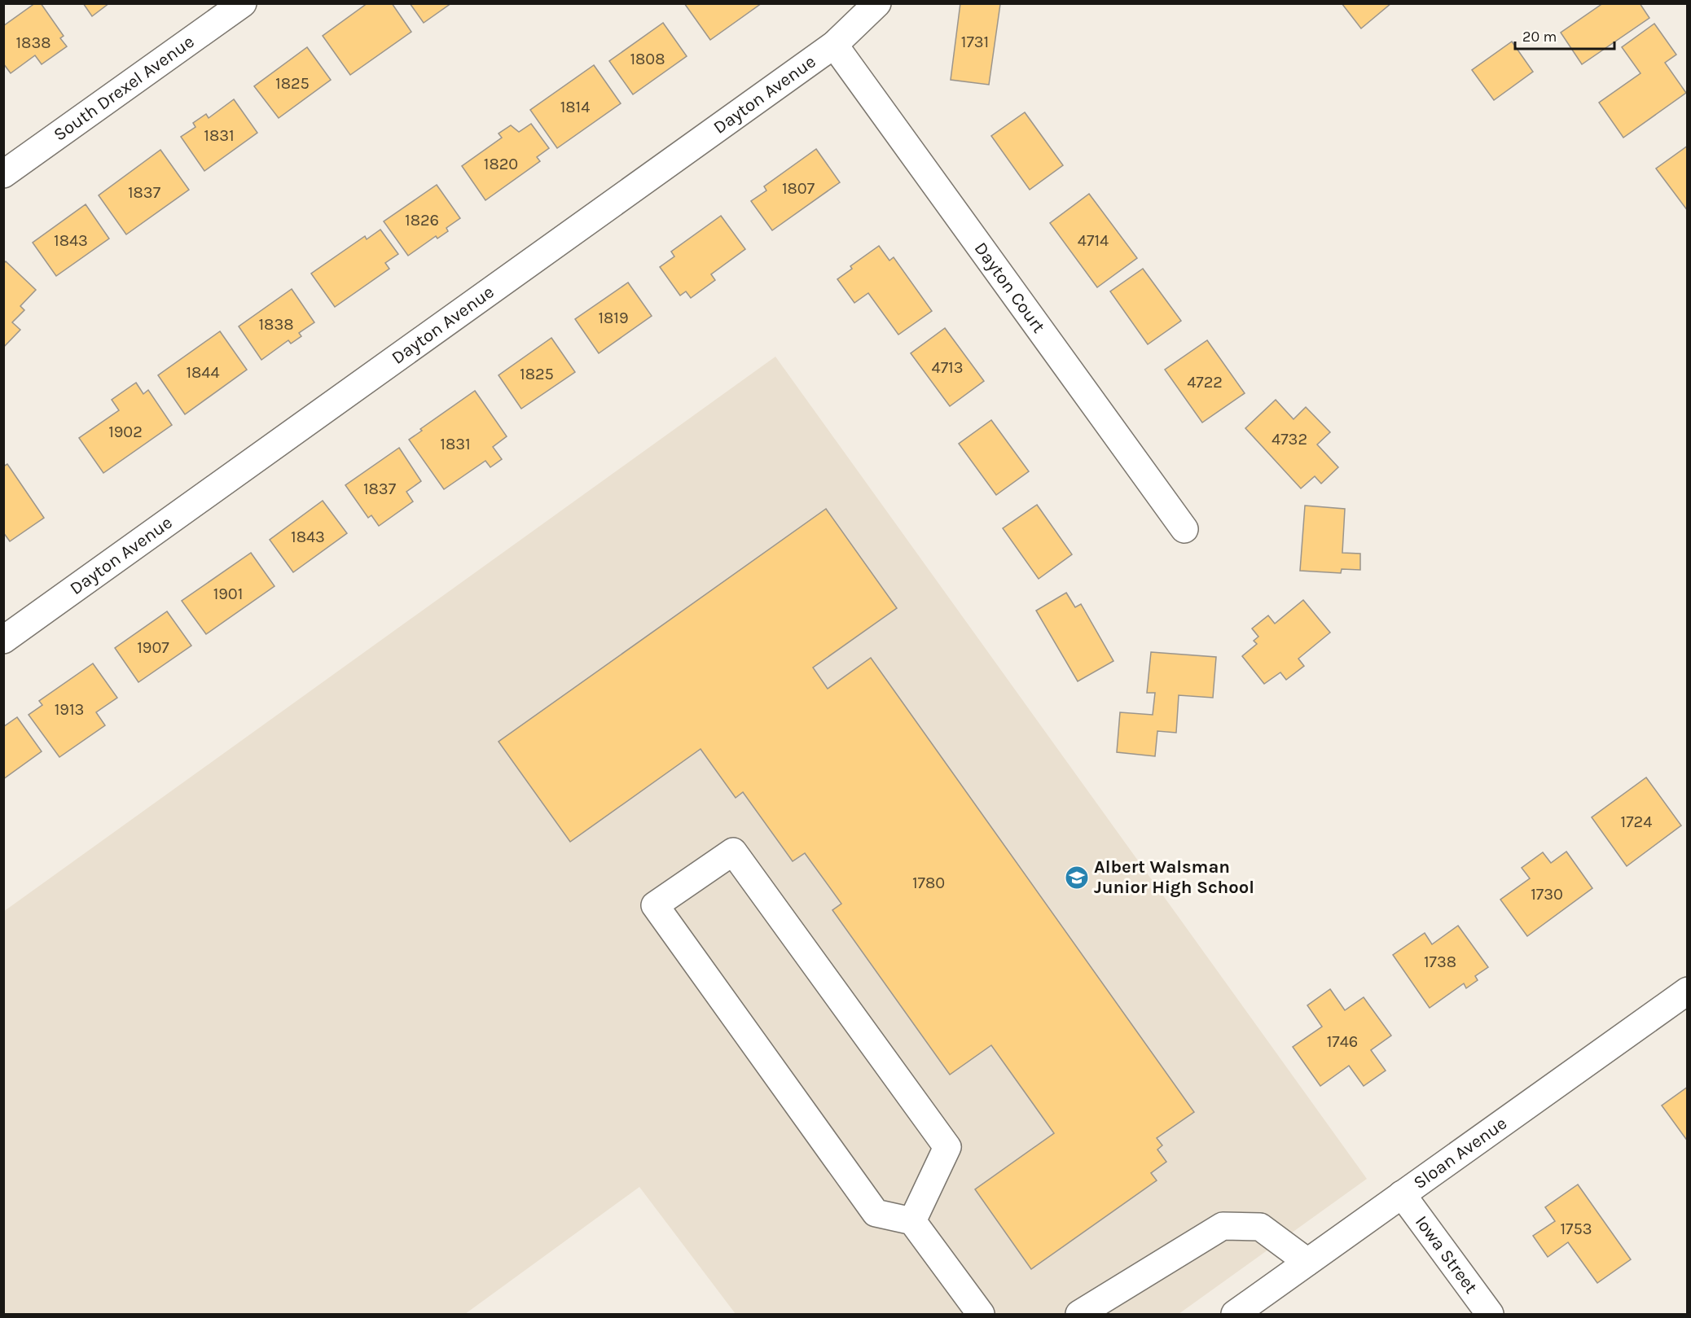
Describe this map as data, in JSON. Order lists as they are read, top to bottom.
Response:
{
  "streets": {
    "street": [
      "South Drexel Avenue",
      "Dayton Avenue",
      "Dayton Court",
      "Sloan Avenue",
      "Iowa Street"
    ]
  },
  "crossings": [
    ["Dayton Avenue", "Dayton Court"],
    ["Sloan Avenue", "Iowa Street"]
  ],
  "places": {
    "school or university": ["Albert Walsman Junior High School"]
  },
  "house_numbers": [
    "1731",
    "1838",
    "1808",
    "1825",
    "1814",
    "1831",
    "1820",
    "1807",
    "1837",
    "1826",
    "1843",
    "4714",
    "1819",
    "1838",
    "4713",
    "1844",
    "1825",
    "4722",
    "1902",
    "4732",
    "1831",
    "1837",
    "1843",
    "1901",
    "1907",
    "1913",
    "1724",
    "1780",
    "1730",
    "1738",
    "1746",
    "1753"
  ],
  "scale_bar": "20 m"
}
